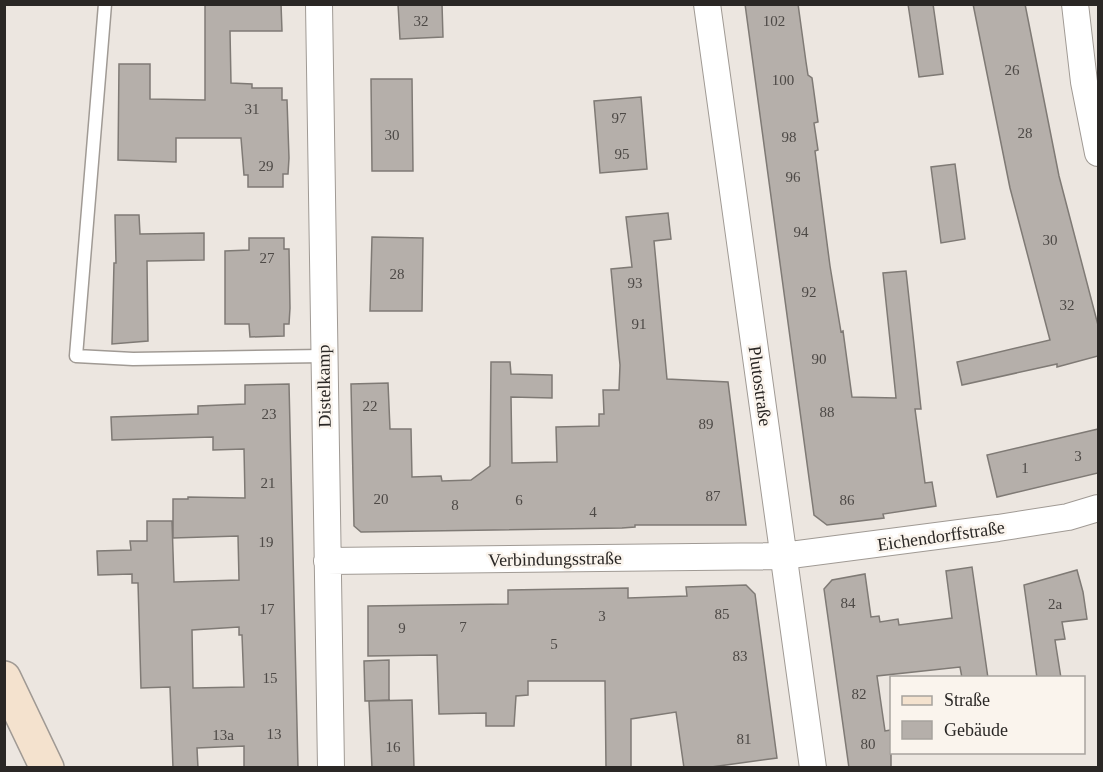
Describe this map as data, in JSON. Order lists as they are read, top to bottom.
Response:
{
  "streets": {
    "street": [
      "Distelkamp",
      "Plutostraße",
      "Eichendorffstraße",
      "Verbindungsstraße"
    ]
  },
  "crossings": [
    ["Distelkamp", "Verbindungsstraße"],
    ["Plutostraße", "Eichendorffstraße"],
    ["Plutostraße", "Verbindungsstraße"],
    ["Eichendorffstraße", "Verbindungsstraße"]
  ],
  "house_numbers": [
    "32",
    "102",
    "26",
    "100",
    "31",
    "97",
    "28",
    "30",
    "98",
    "95",
    "29",
    "96",
    "94",
    "30",
    "27",
    "28",
    "93",
    "92",
    "32",
    "91",
    "90",
    "22",
    "88",
    "23",
    "89",
    "3",
    "1",
    "21",
    "87",
    "20",
    "6",
    "86",
    "8",
    "4",
    "19",
    "84",
    "2a",
    "17",
    "85",
    "3",
    "7",
    "9",
    "5",
    "83",
    "15",
    "82",
    "13",
    "13a",
    "81",
    "80",
    "16"
  ],
  "legend": ["Straße", "Gebäude"]
}
